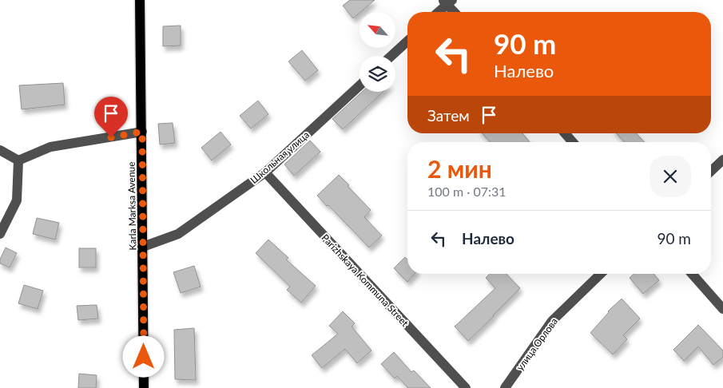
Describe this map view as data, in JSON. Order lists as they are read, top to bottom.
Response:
{
  "streets": {
    "main road": ["Karla Marksa Avenue"],
    "street": ["Школьная улица", "Parizhskaya Kommuna Street", "улица Орлова"]
  },
  "crossings": [
    ["Школьная улица", "Karla Marksa Avenue"],
    ["Школьная улица", "Parizhskaya Kommuna Street"]
  ],
  "north": "top left",
  "page": {
    "turn": ["90 m", "Налево"],
    "then": "Затем",
    "heading": ["2 мин", "100 m · 07:31"],
    "list": [
      {
        "name": "Налево",
        "value": "90 m"
      }
    ]
  }
}
